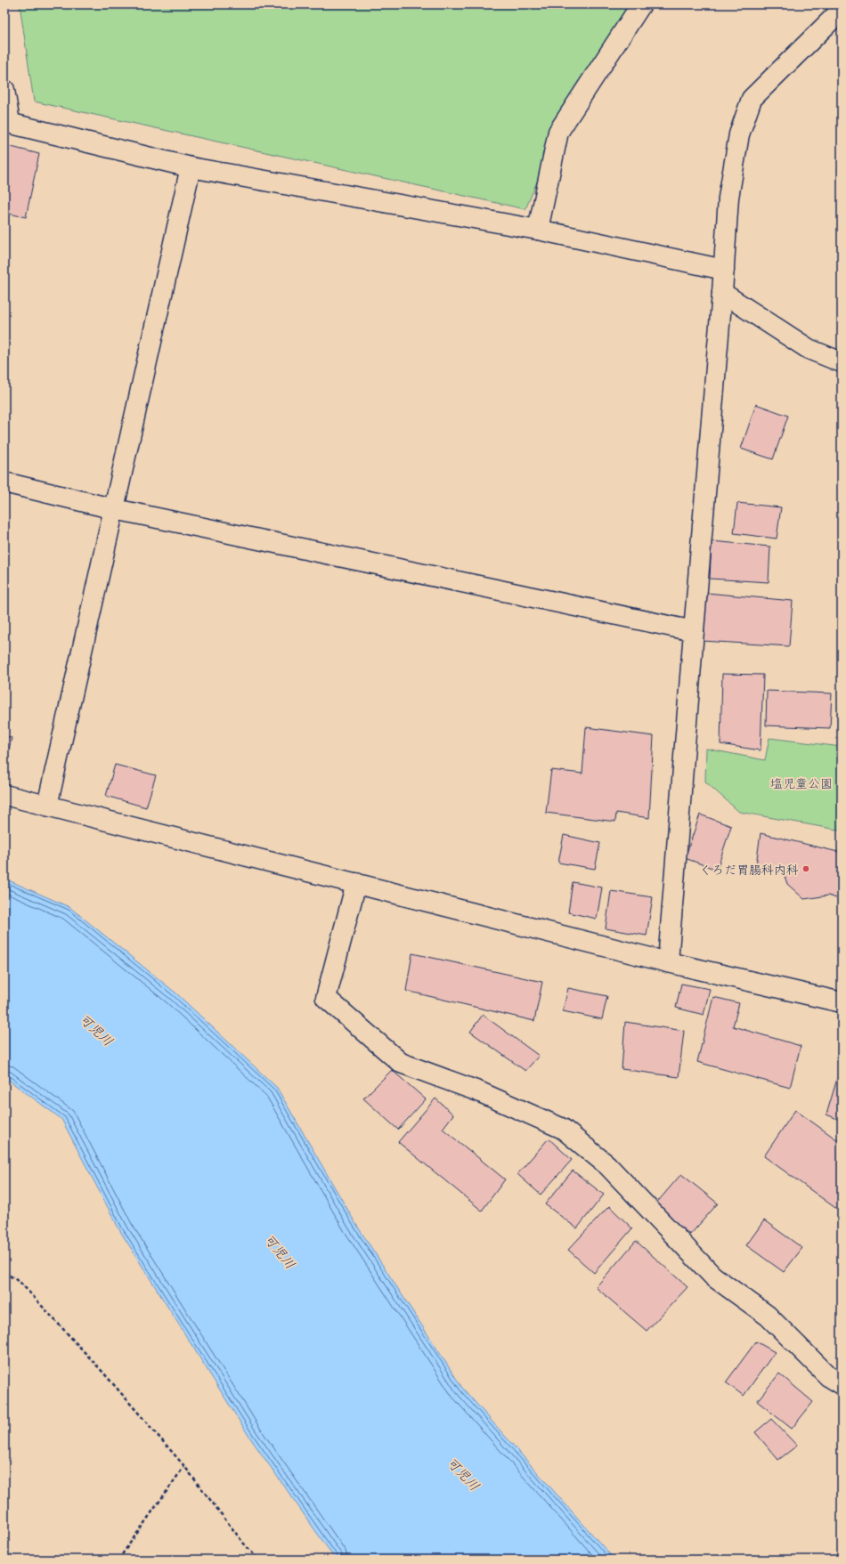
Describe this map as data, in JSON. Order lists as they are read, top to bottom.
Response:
{
  "water": ["可児川"],
  "parks": ["塩児童公園"],
  "places": ["くろだ胃腸科内科"]
}
